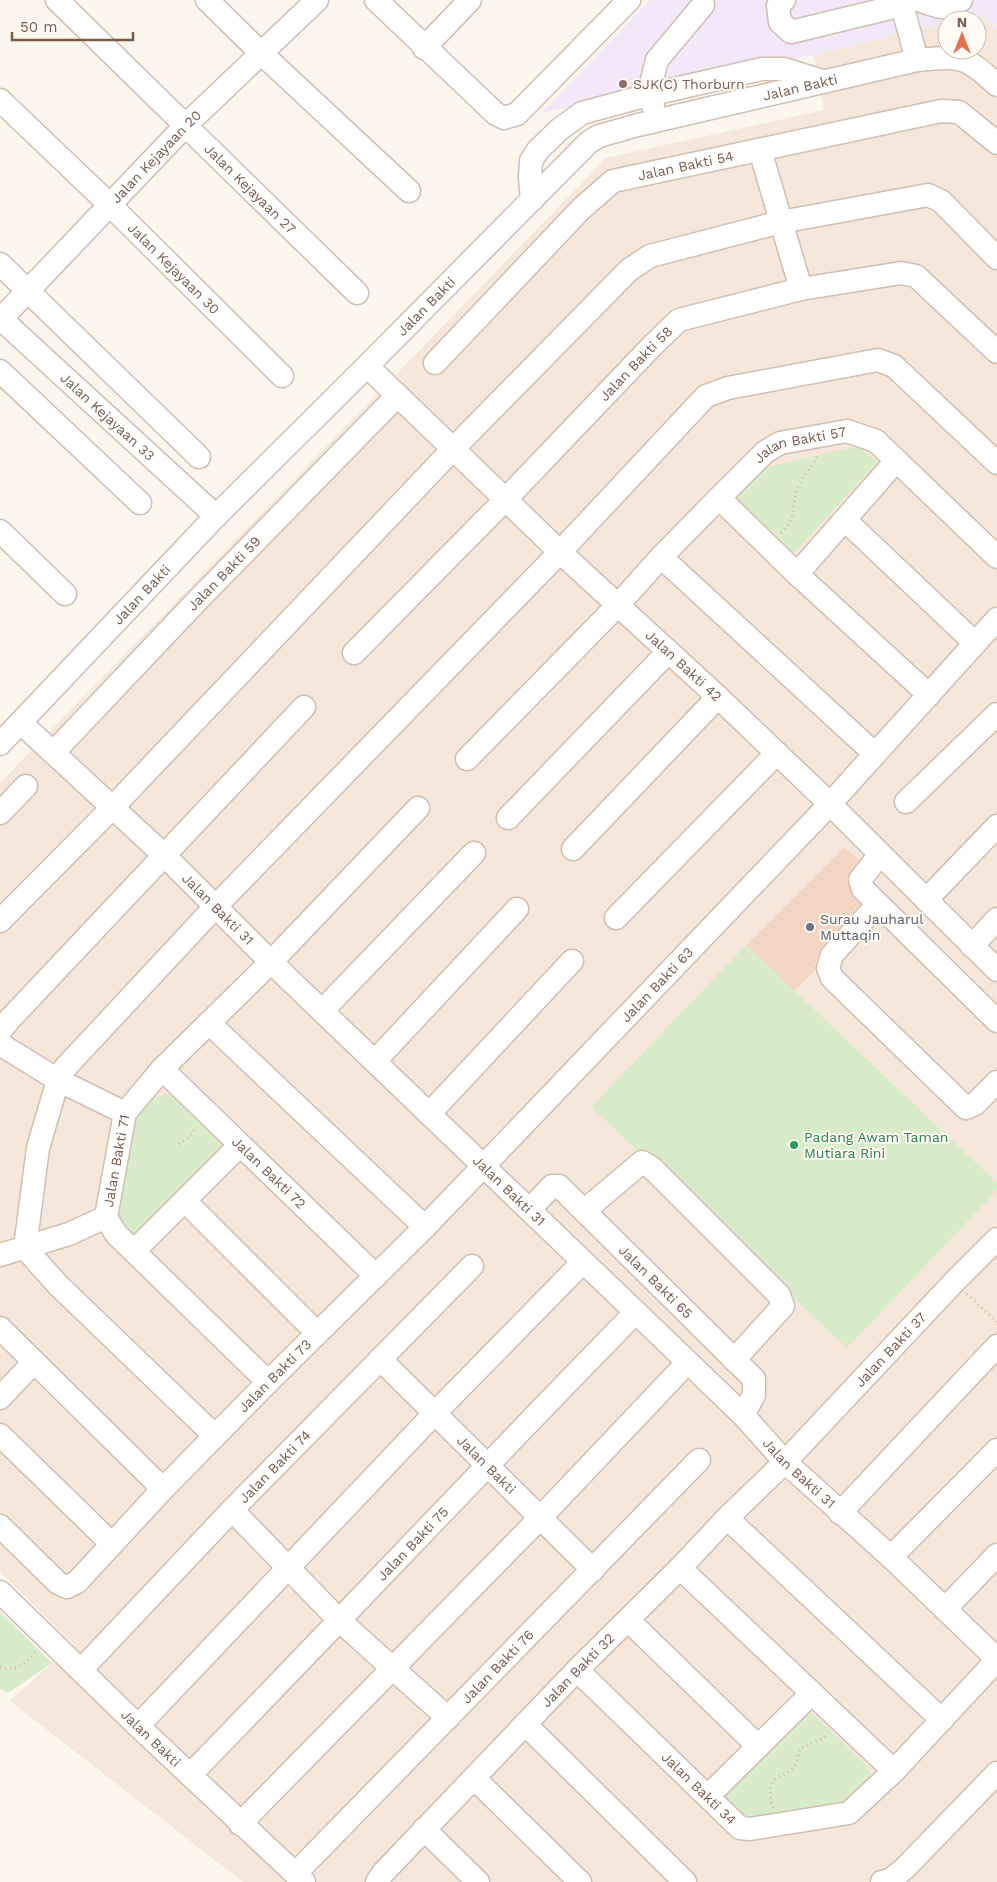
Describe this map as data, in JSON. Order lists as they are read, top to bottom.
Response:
{
  "streets": {
    "street": [
      "Jalan Bakti",
      "Jalan Kejayaan 20",
      "Jalan Bakti 54",
      "Jalan Kejayaan 27",
      "Jalan Kejayaan 30",
      "Jalan Bakti 58",
      "Jalan Kejayaan 33",
      "Jalan Bakti 57",
      "Jalan Bakti 59",
      "Jalan Bakti 42",
      "Jalan Bakti 31",
      "Jalan Bakti 63",
      "Jalan Bakti 71",
      "Jalan Bakti 72",
      "Jalan Bakti 65",
      "Jalan Bakti 37",
      "Jalan Bakti 73",
      "Jalan Bakti 74",
      "Jalan Bakti 75",
      "Jalan Bakti 76",
      "Jalan Bakti 32",
      "Jalan Bakti 34"
    ]
  },
  "crossings": [
    ["Jalan Bakti", "Jalan Kejayaan 33"],
    ["Jalan Bakti", "Jalan Bakti 42"],
    ["Jalan Bakti", "Jalan Bakti 31"],
    ["Jalan Bakti", "Jalan Bakti 74"],
    ["Jalan Bakti", "Jalan Bakti 75"],
    ["Jalan Bakti", "Jalan Bakti 76"],
    ["Jalan Kejayaan 20", "Jalan Kejayaan 27"],
    ["Jalan Kejayaan 20", "Jalan Kejayaan 30"],
    ["Jalan Kejayaan 20", "Jalan Kejayaan 33"],
    ["Jalan Bakti 58", "Jalan Bakti 42"],
    ["Jalan Bakti 57", "Jalan Bakti 42"],
    ["Jalan Bakti 59", "Jalan Bakti 42"],
    ["Jalan Bakti 59", "Jalan Bakti 31"],
    ["Jalan Bakti 42", "Jalan Bakti 63"],
    ["Jalan Bakti 31", "Jalan Bakti 63"],
    ["Jalan Bakti 31", "Jalan Bakti 71"],
    ["Jalan Bakti 31", "Jalan Bakti 65"],
    ["Jalan Bakti 31", "Jalan Bakti 37"],
    ["Jalan Bakti 31", "Jalan Bakti 73"],
    ["Jalan Bakti 31", "Jalan Bakti 75"],
    ["Jalan Bakti 31", "Jalan Bakti 32"],
    ["Jalan Bakti 31", "Jalan Bakti 34"],
    ["Jalan Bakti 63", "Jalan Bakti 73"],
    ["Jalan Bakti 71", "Jalan Bakti 72"],
    ["Jalan Bakti 71", "Jalan Bakti 73"],
    ["Jalan Bakti 72", "Jalan Bakti 73"],
    ["Jalan Bakti 37", "Jalan Bakti 32"],
    ["Jalan Bakti 32", "Jalan Bakti 34"]
  ],
  "places": ["SJK(C) Thorburn", "Surau Jauharul Muttaqin", "Padang Awam Taman Mutiara Rini"],
  "scale_bar": "50 m",
  "north": "top"
}
